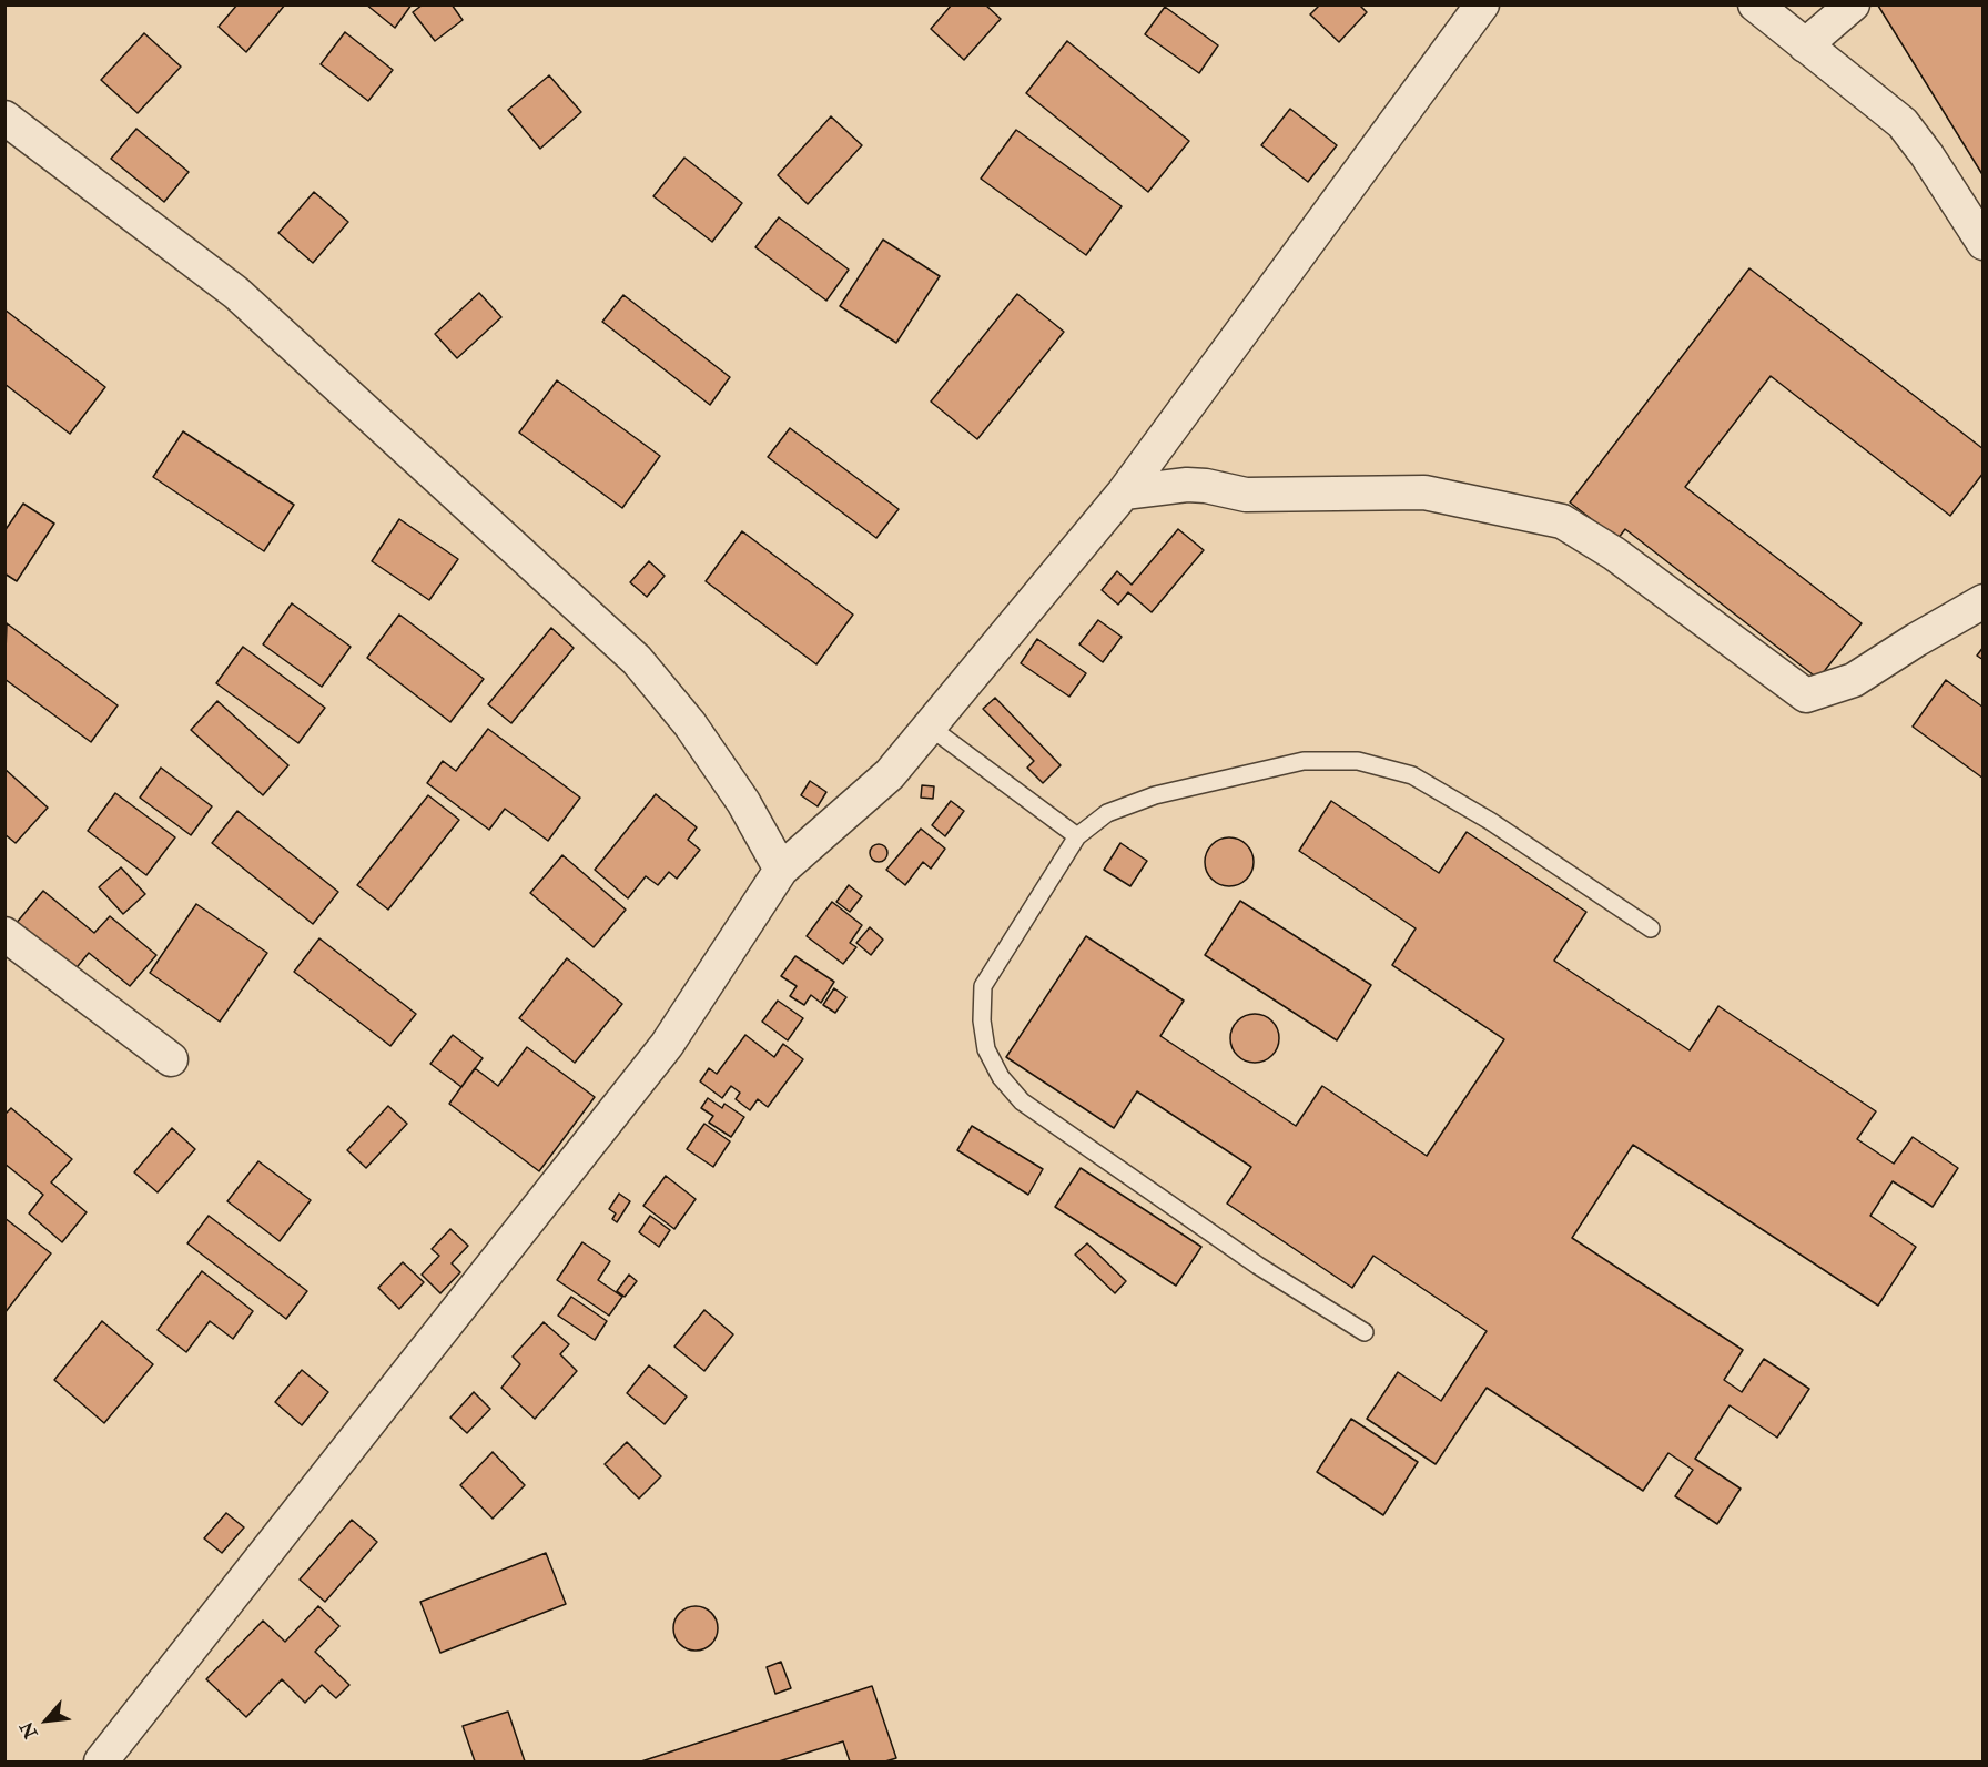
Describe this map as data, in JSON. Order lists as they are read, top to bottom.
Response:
{
  "north": "bottom left"
}
